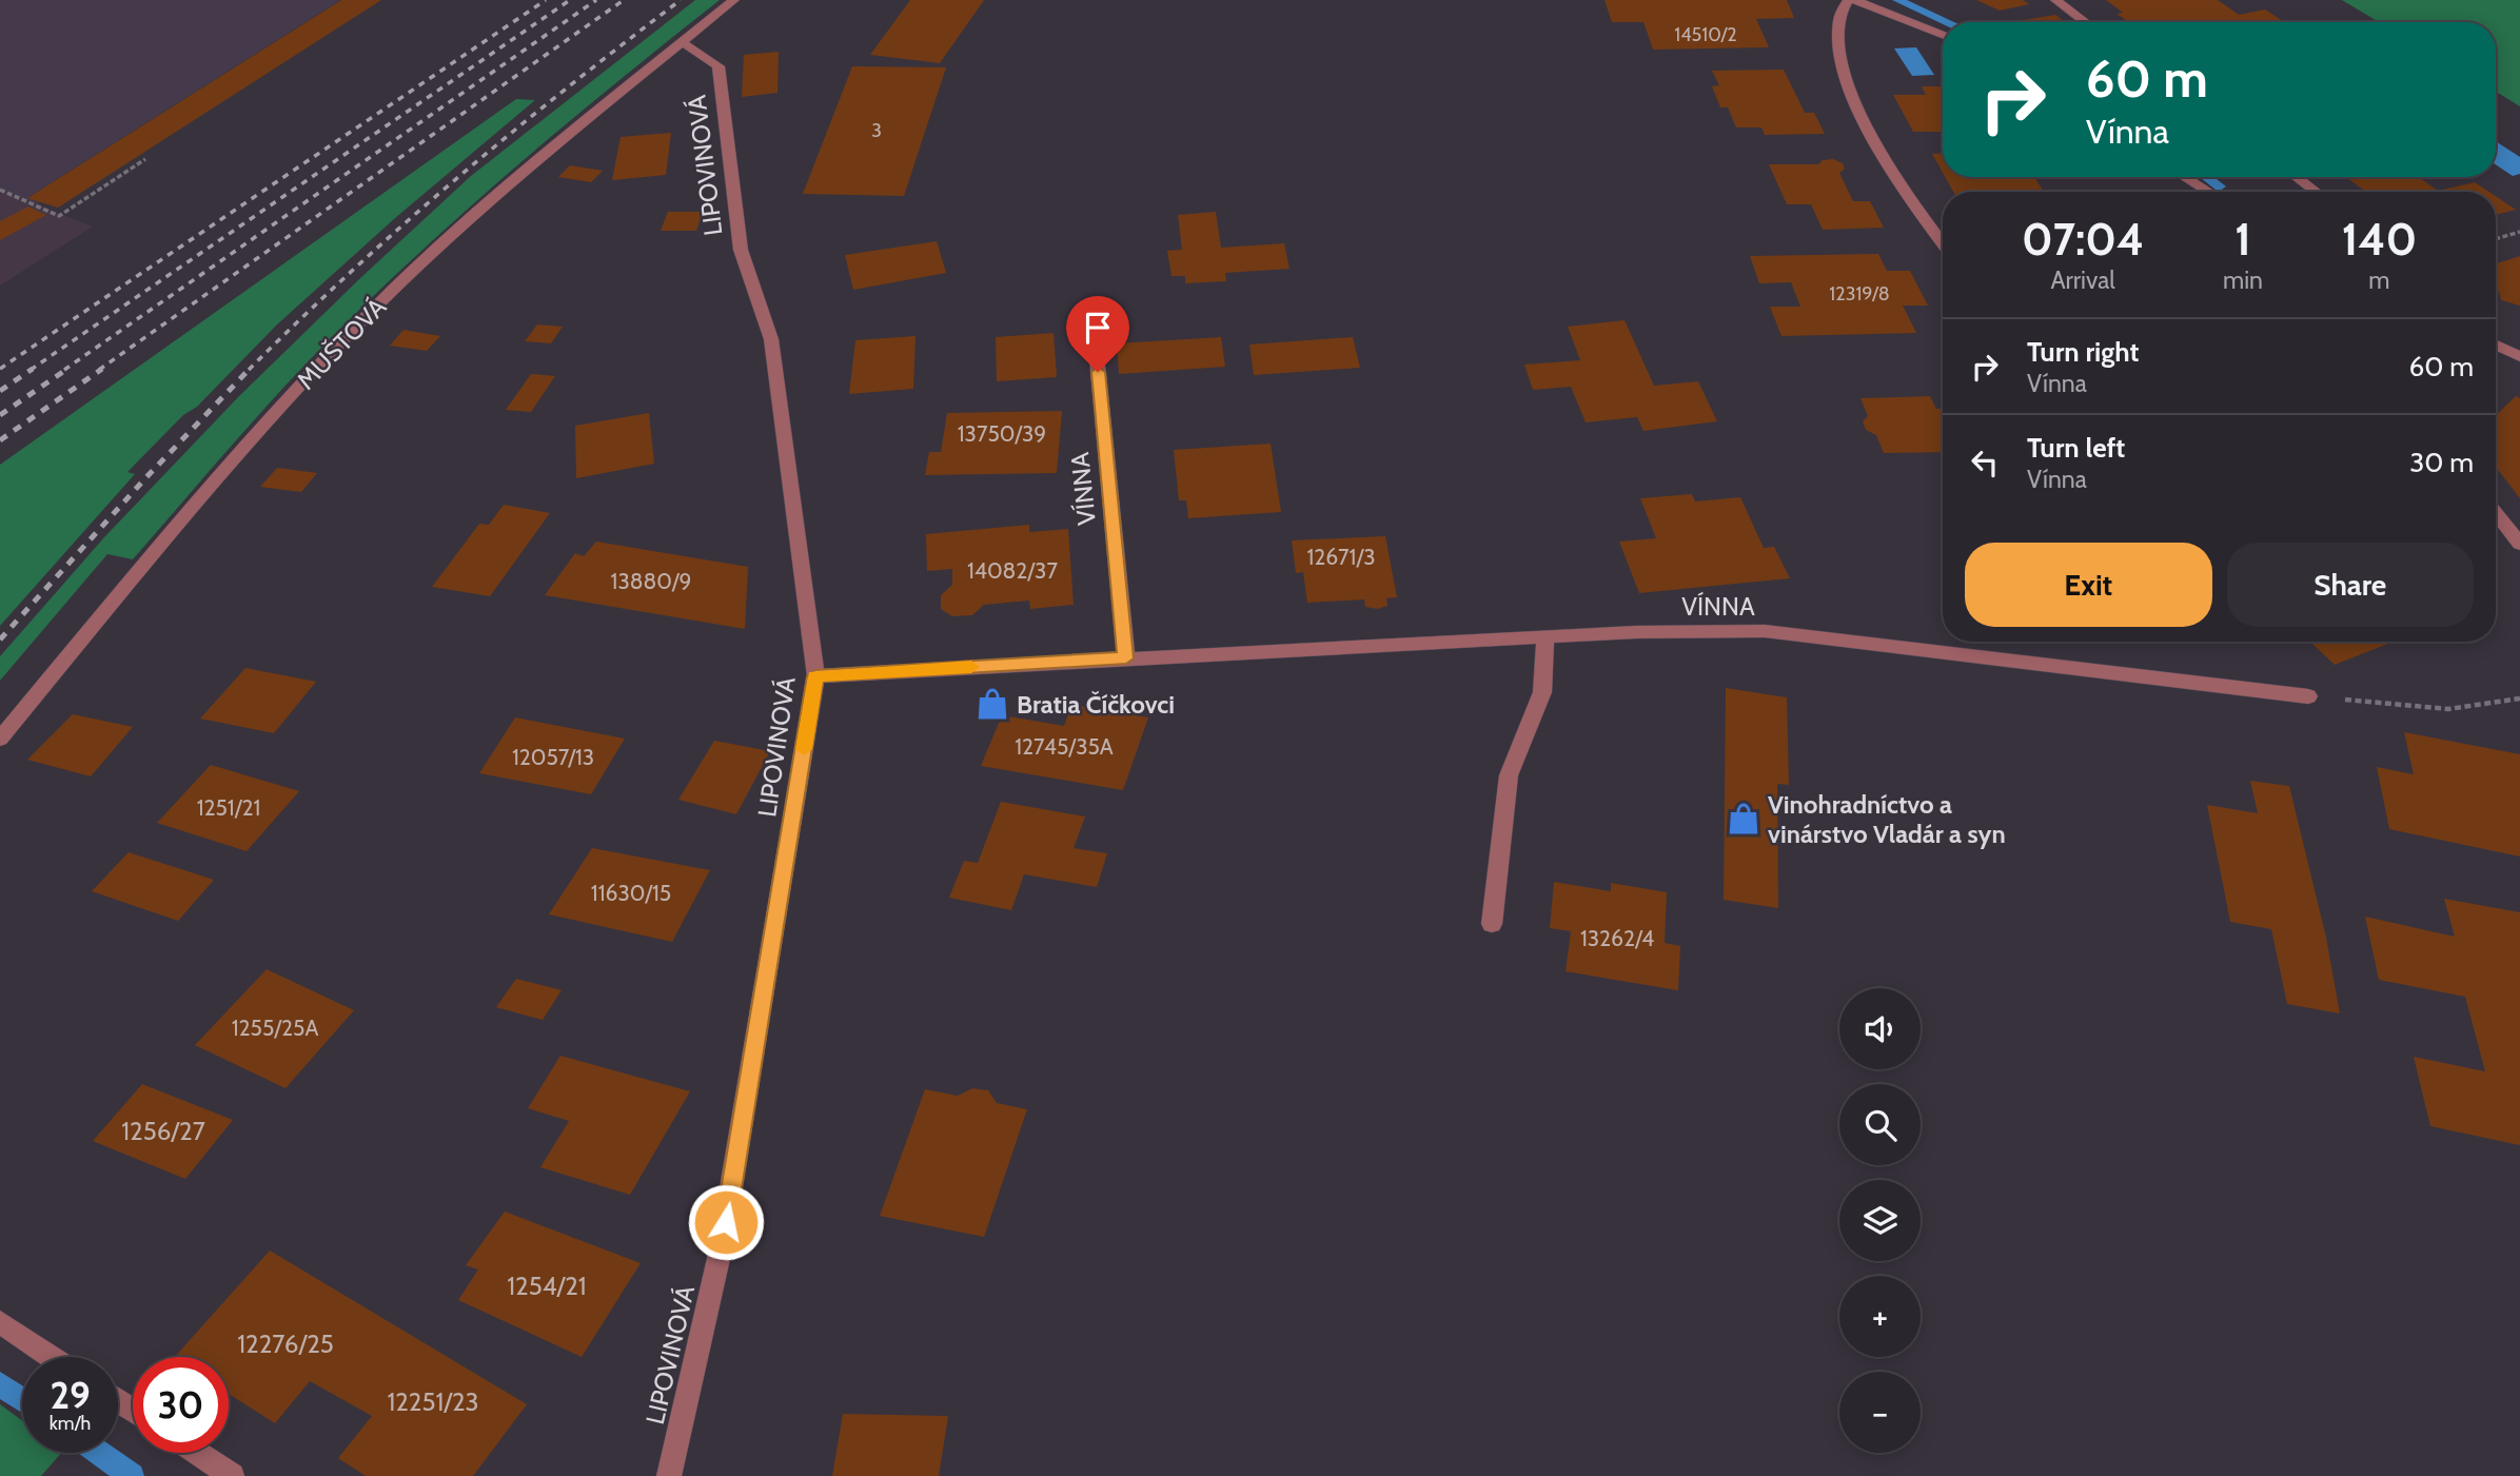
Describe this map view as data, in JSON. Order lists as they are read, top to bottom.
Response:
{
  "streets": {
    "street": ["LIPOVINOVÁ", "MUŠTOVÁ", "VÍNNA"]
  },
  "crossings": [
    ["LIPOVINOVÁ", "MUŠTOVÁ"],
    ["LIPOVINOVÁ", "VÍNNA"]
  ],
  "places": {
    "shop": ["Bratia Číčkovci", "Vinohradníctvo a vinárstvo Vladár a syn"]
  },
  "house_numbers": [
    "14510/2",
    "3",
    "12319/8",
    "13750/39",
    "12671/3",
    "14082/37",
    "13880/9",
    "12745/35A",
    "12057/13",
    "1251/21",
    "11630/15",
    "13262/4",
    "1255/25A",
    "1256/27",
    "1254/21",
    "12276/25",
    "12251/23"
  ],
  "page": {
    "turn": ["60 m", "Vínna"],
    "eta": [
      "07:04",
      "Arrival",
      "1",
      "min",
      "140",
      "m"
    ],
    "list": [
      {
        "name": "Turn right",
        "note": "Vínna",
        "value": "60 m"
      },
      {
        "name": "Turn left",
        "note": "Vínna",
        "value": "30 m"
      }
    ],
    "buttons": ["Exit", "Share"],
    "map_buttons": ["+", "−"],
    "speed": "29 km/h",
    "limit": "30"
  }
}
